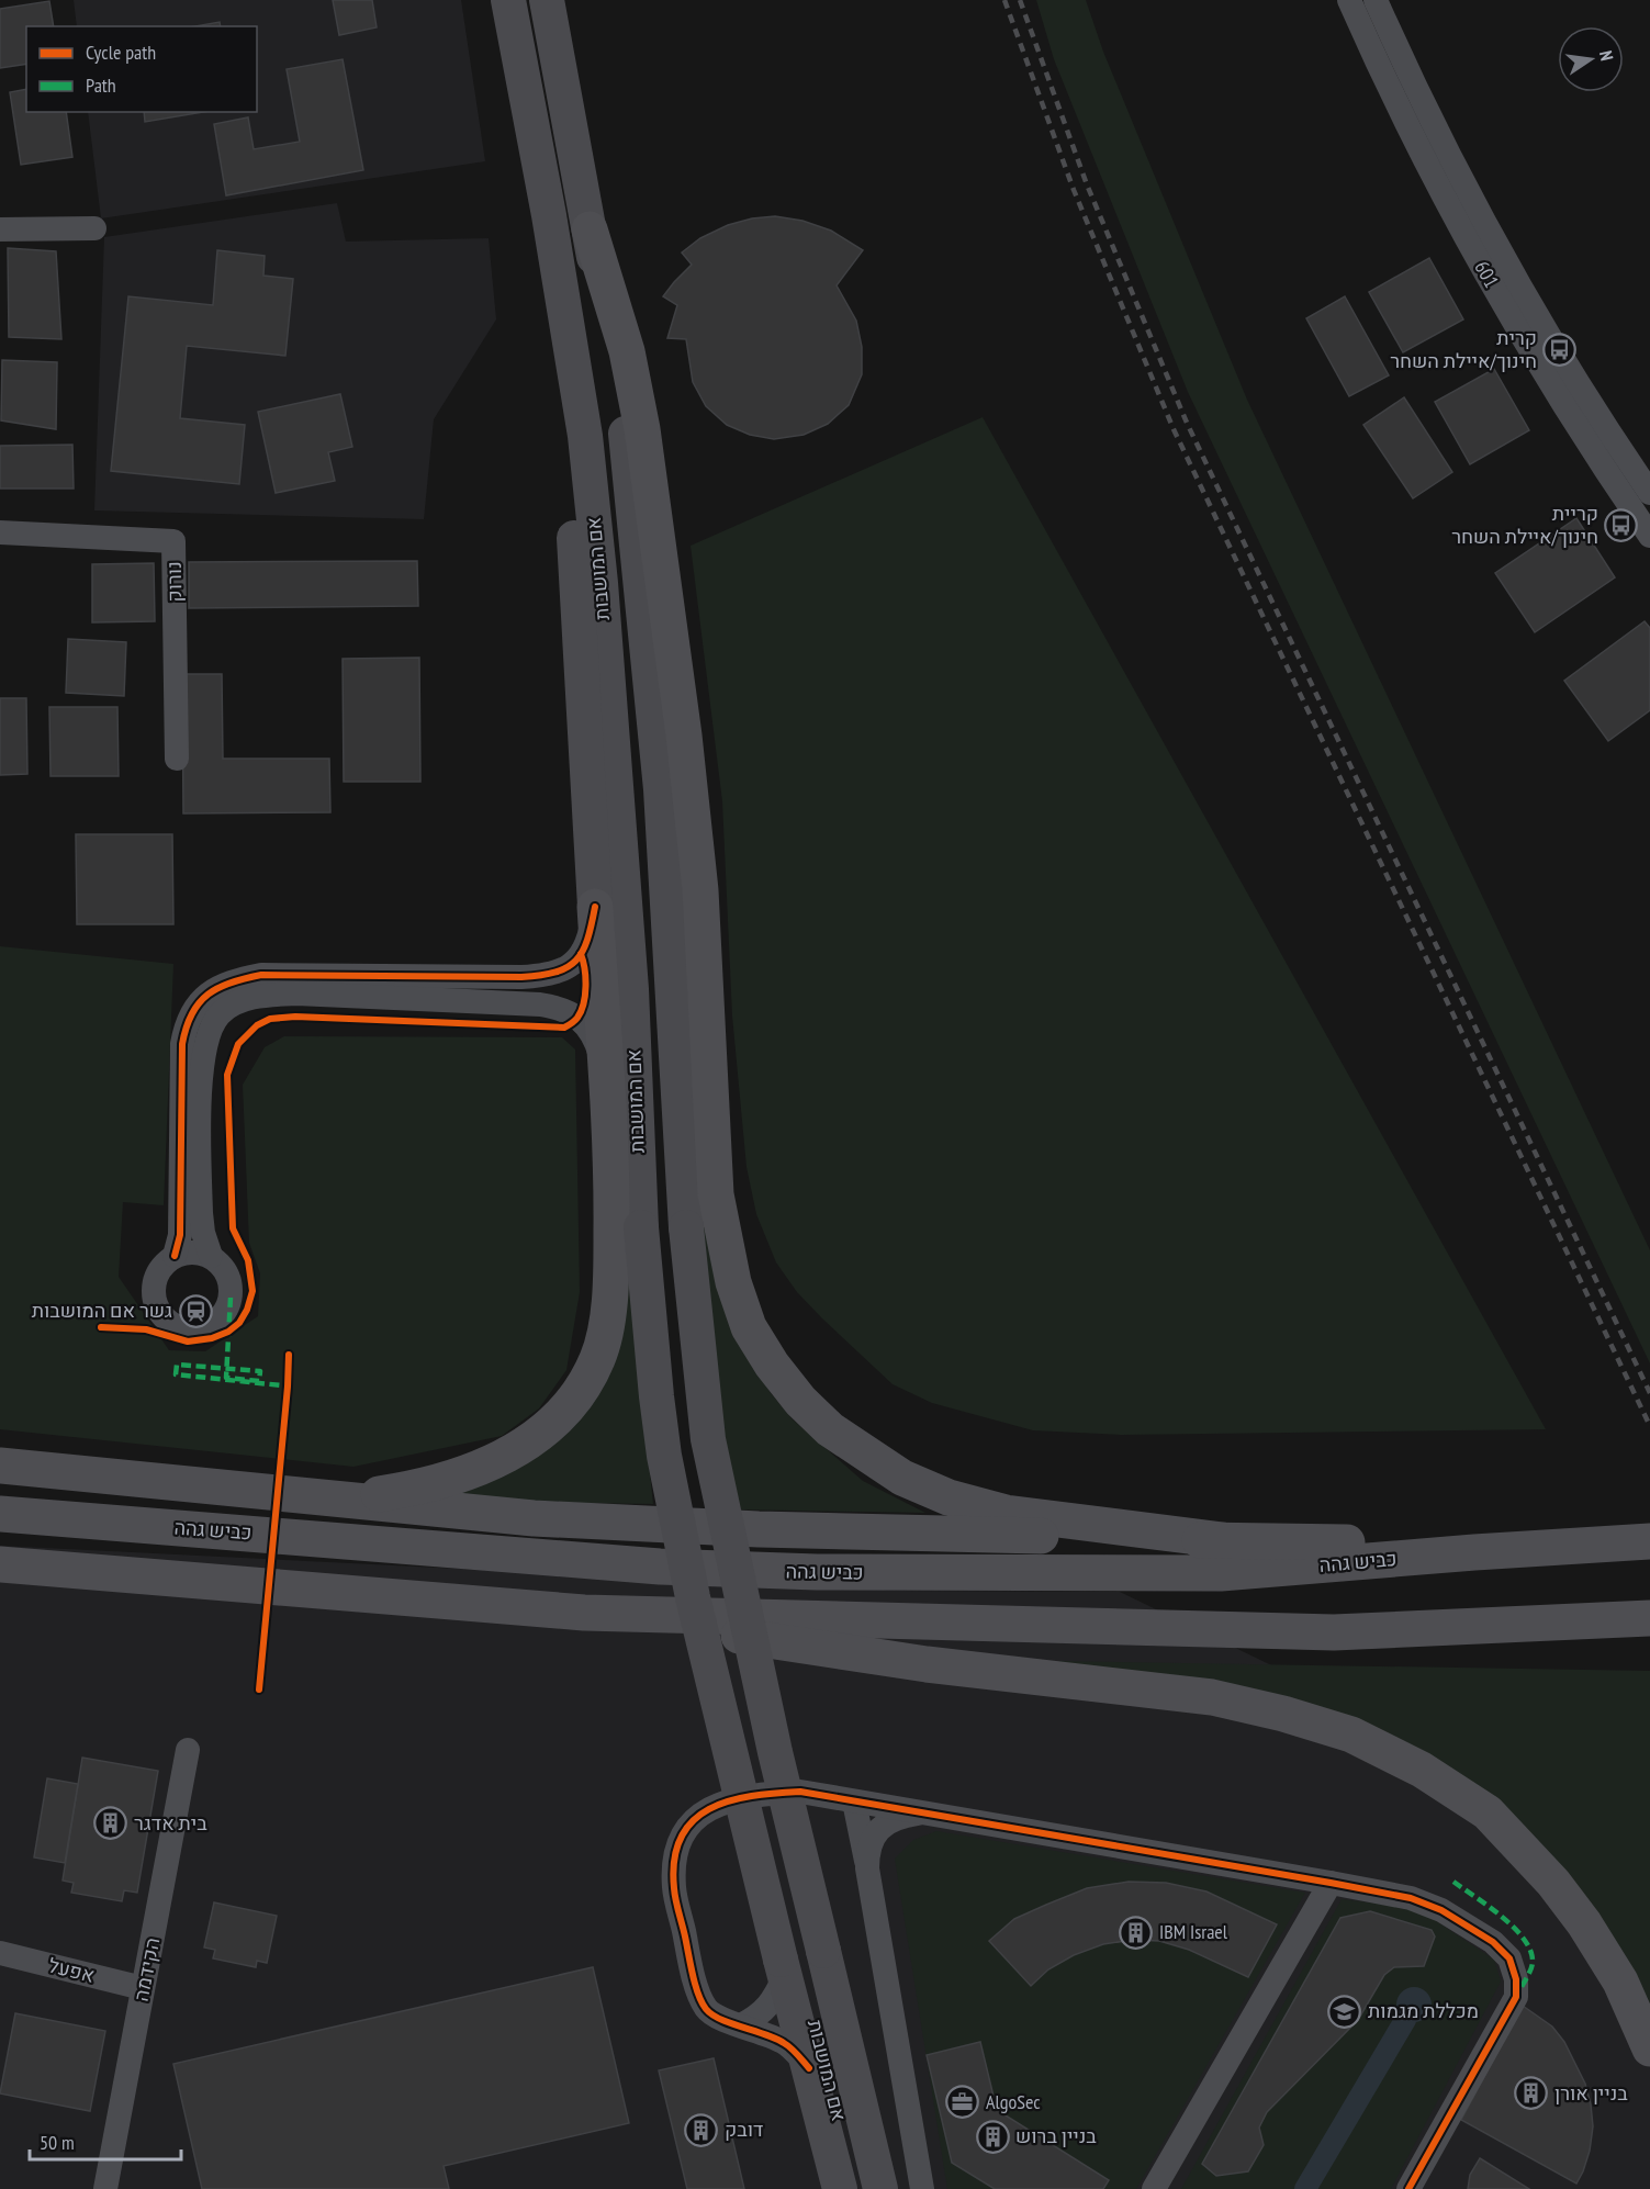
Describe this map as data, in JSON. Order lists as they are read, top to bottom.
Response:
{
  "streets": {
    "highway": ["כביש גהה"],
    "main road": ["אם המושבות"],
    "street": [
      "601",
      "נורוק",
      "הקידמה",
      "אפעל"
    ]
  },
  "crossings": [
    ["הקידמה", "אפעל"]
  ],
  "places": {
    "bus stop": ["קרית חינוך/איילת השחר", "קריית חינוך/איילת השחר"],
    "station": ["גשר אם המושבות"],
    "building": [
      "בית אדגר",
      "IBM Israel",
      "בניין אורן",
      "דובק",
      "בניין ברוש"
    ],
    "school or university": ["מכללת מגמות"],
    "office": ["AlgoSec"]
  },
  "legend": ["Cycle path", "Path"],
  "scale_bar": "50 m",
  "north": "right"
}
